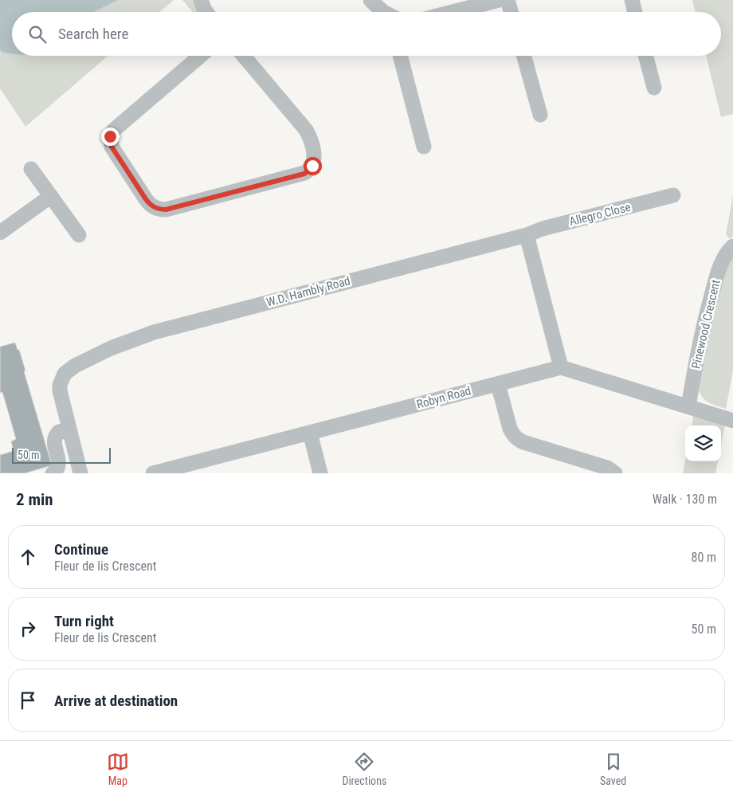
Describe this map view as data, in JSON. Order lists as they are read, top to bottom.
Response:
{
  "streets": {
    "street": [
      "Allegro Close",
      "W.D. Hambly Road",
      "Pinewood Crescent",
      "Robyn Road"
    ]
  },
  "crossings": [
    ["Allegro Close", "W.D. Hambly Road"]
  ],
  "scale_bar": "50 m",
  "page": {
    "search": "Search here",
    "scale": "50 m",
    "heading": ["2 min", "Walk · 130 m"],
    "list": [
      ["Continue", "Fleur de lis Crescent", "80 m"],
      ["Turn right", "Fleur de lis Crescent", "50 m"],
      "Arrive at destination"
    ],
    "nav": ["Map", "Directions", "Saved"]
  }
}
